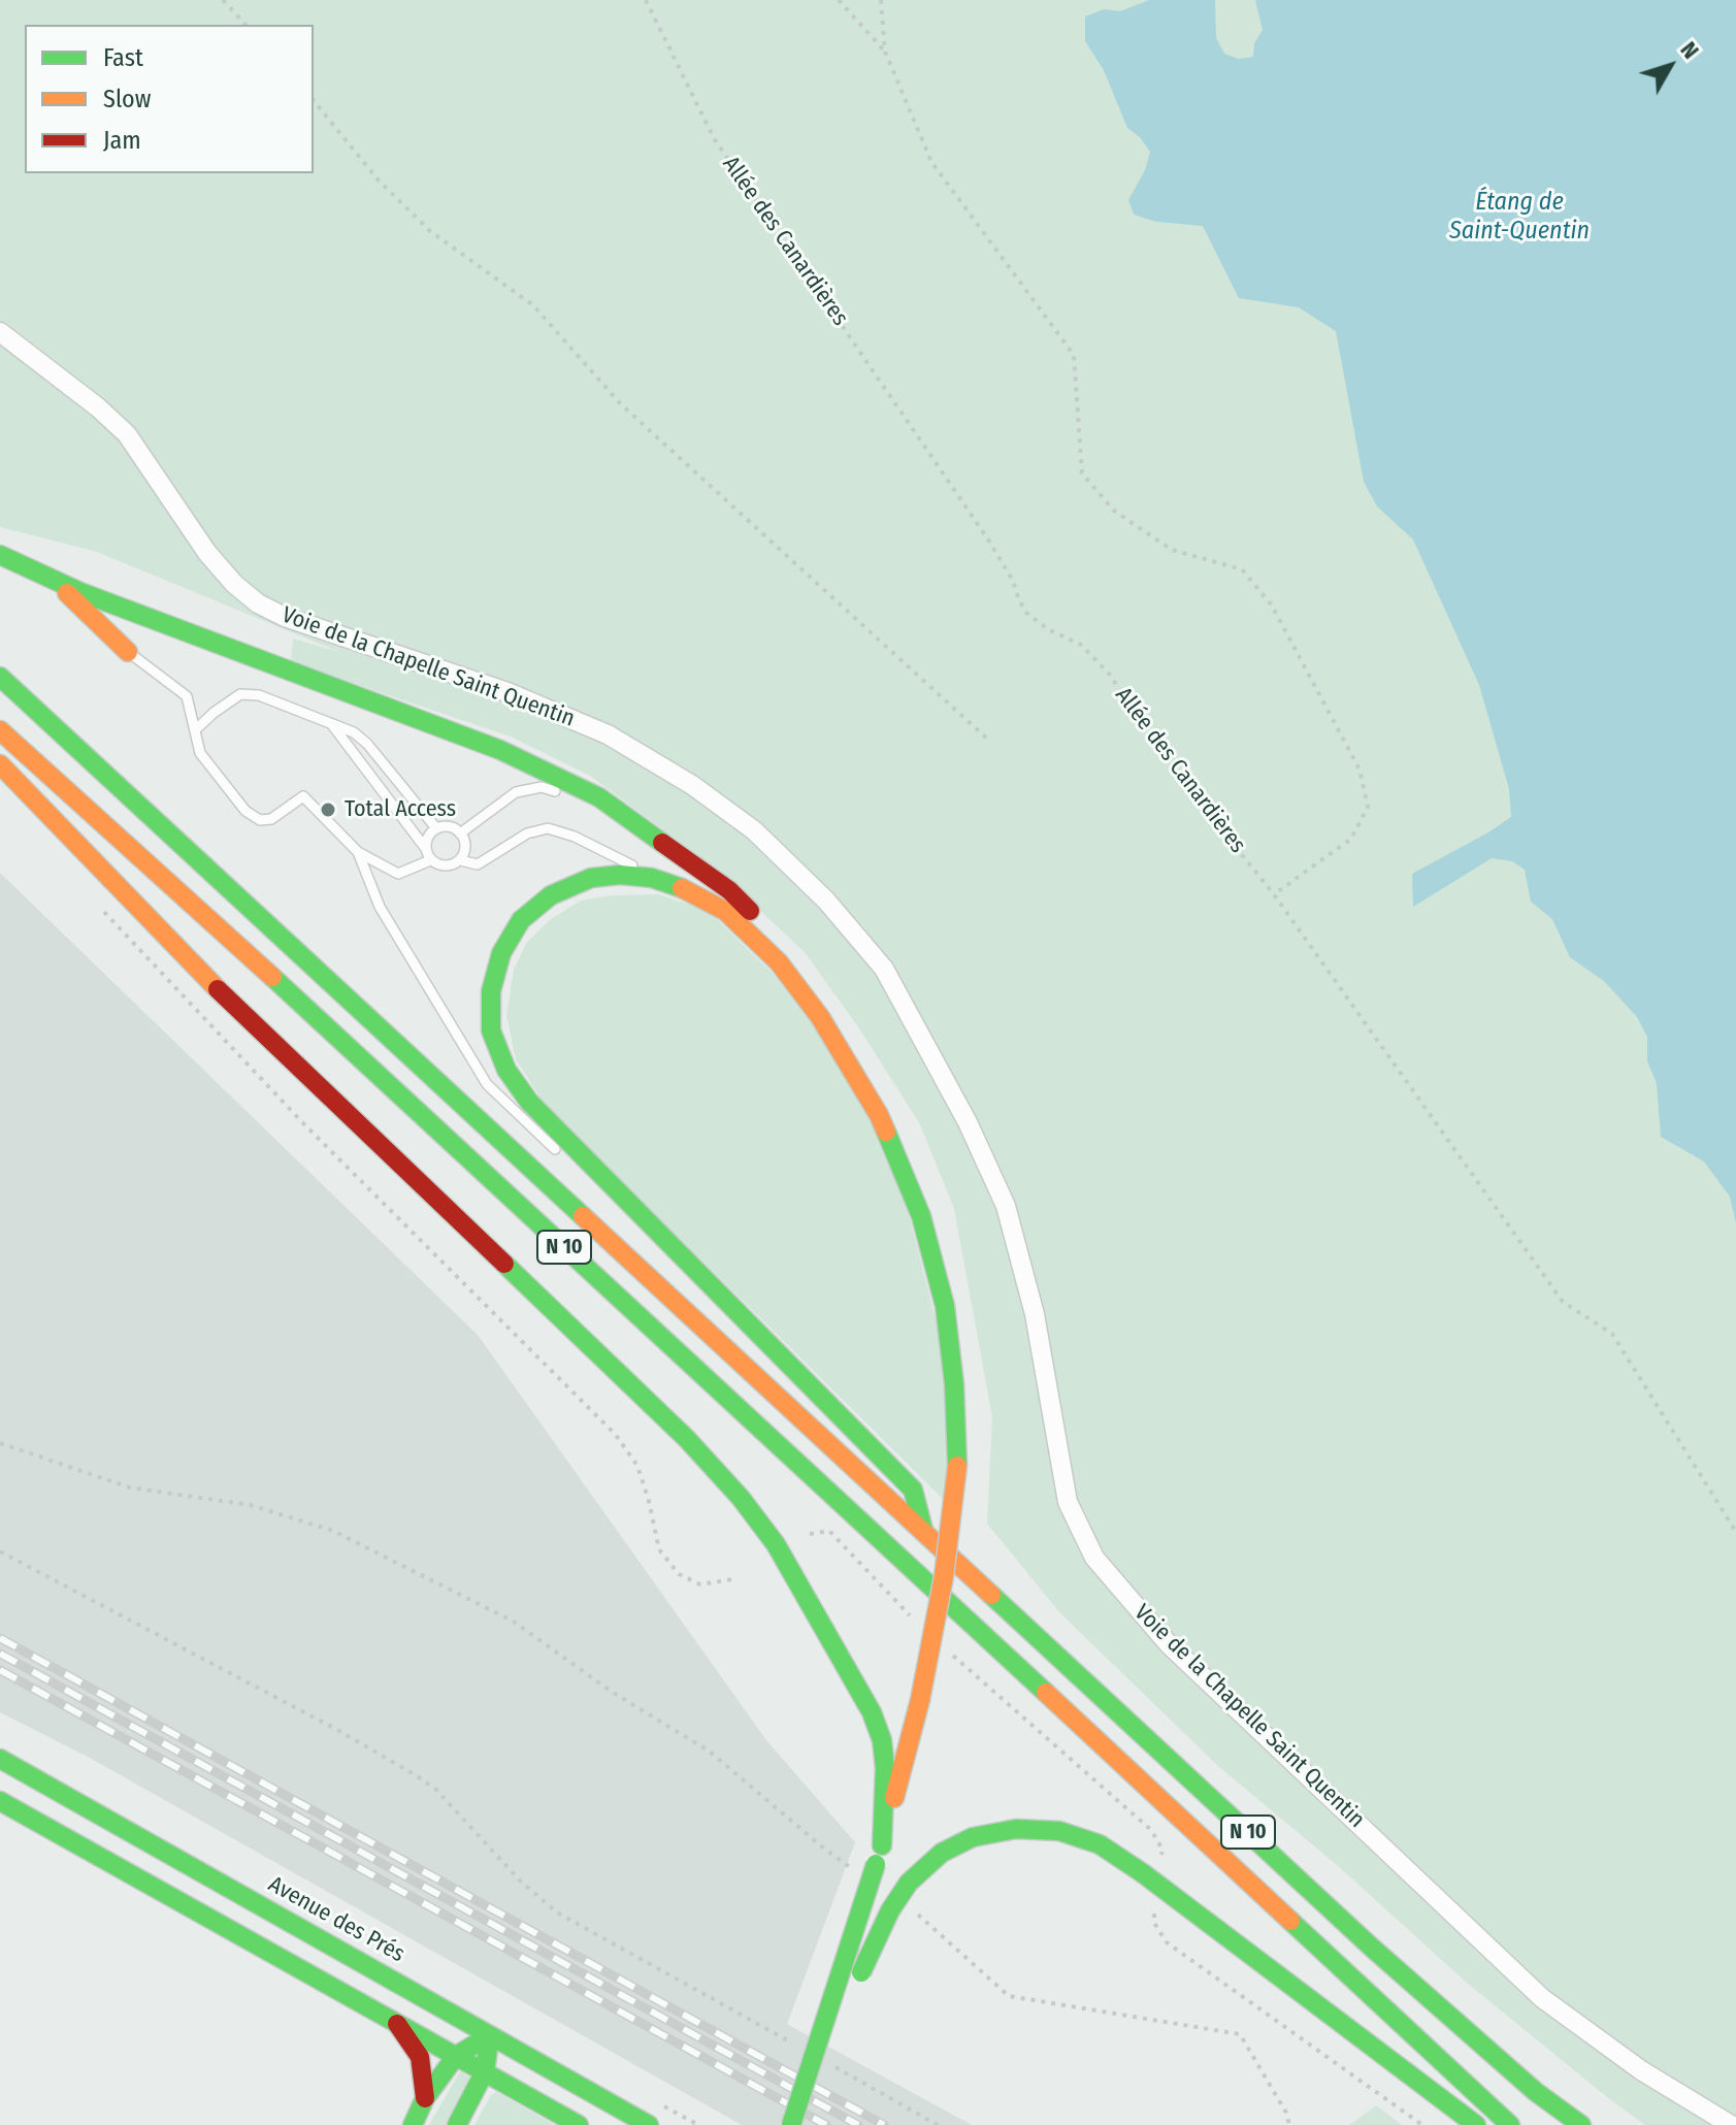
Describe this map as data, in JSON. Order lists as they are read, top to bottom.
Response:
{
  "streets": {
    "main road": ["N 10", "Avenue des Prés"],
    "street": ["Voie de la Chapelle Saint Quentin"],
    "path": ["Allée des Canardières"]
  },
  "water": ["Étang de Saint-Quentin"],
  "places": ["Total Access"],
  "legend": ["Fast", "Slow", "Jam"],
  "north": "top right"
}
